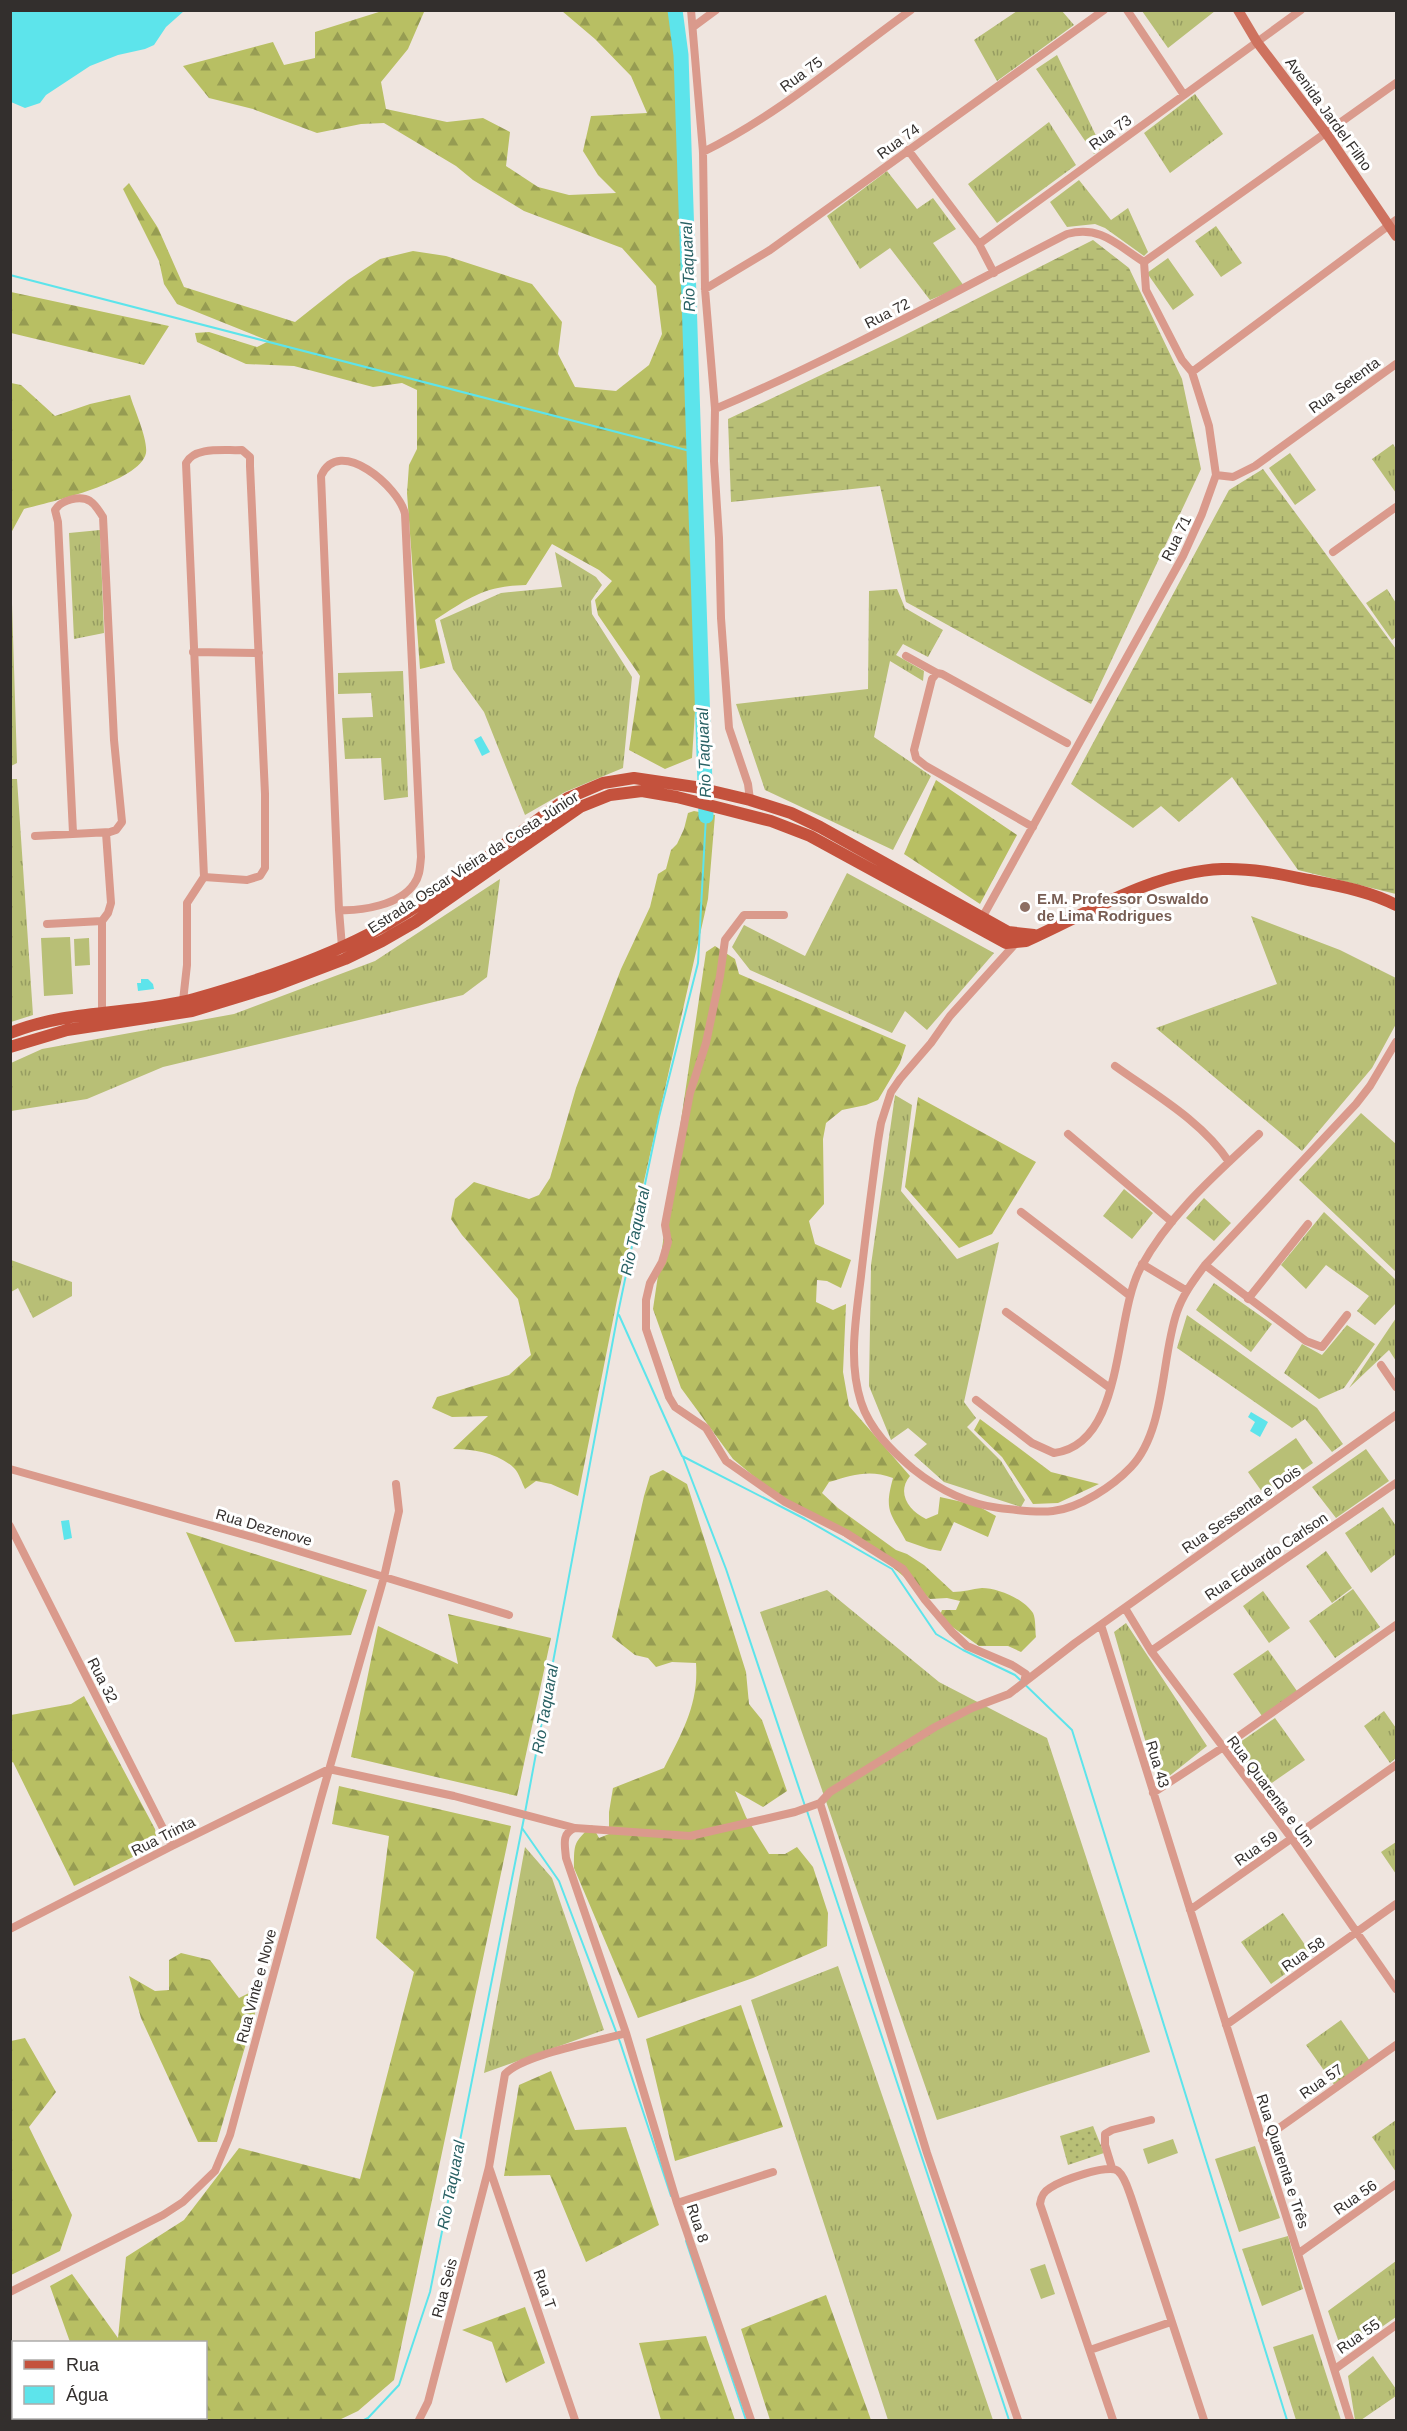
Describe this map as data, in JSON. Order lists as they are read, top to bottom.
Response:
{
  "streets": {
    "main road": ["Avenida Jardel Filho", "Estrada Oscar Vieira da Costa Júnior"],
    "street": [
      "Rua 75",
      "Rua 73",
      "Rua 74",
      "Rua 72",
      "Rua Setenta",
      "Rua 71",
      "Rua Sessenta e Dois",
      "Rua Dezenove",
      "Rua Eduardo Carlson",
      "Rua 32",
      "Rua 43",
      "Rua Quarenta e Um",
      "Rua Trinta",
      "Rua 59",
      "Rua 58",
      "Rua Vinte e Nove",
      "Rua 57",
      "Rua Quarenta e Três",
      "Rua 56",
      "Rua 8",
      "Rua Seis",
      "Rua T",
      "Rua 55"
    ]
  },
  "crossings": [
    ["Avenida Jardel Filho", "Rua 73"],
    ["Rua 72", "Rua 71"],
    ["Rua Setenta", "Rua 71"],
    ["Rua 71", "Estrada Oscar Vieira da Costa Júnior"],
    ["Rua Sessenta e Dois", "Rua 43"],
    ["Rua Sessenta e Dois", "Rua Quarenta e Um"],
    ["Rua Sessenta e Dois", "Rua Trinta"],
    ["Rua Sessenta e Dois", "Rua Vinte e Nove"],
    ["Rua Sessenta e Dois", "Rua 8"],
    ["Rua Dezenove", "Rua Vinte e Nove"],
    ["Rua Eduardo Carlson", "Rua Quarenta e Um"],
    ["Rua 32", "Rua Trinta"],
    ["Rua 43", "Rua 59"],
    ["Rua 43", "Rua Quarenta e Três"],
    ["Rua Quarenta e Um", "Rua 59"],
    ["Rua Quarenta e Um", "Rua 58"],
    ["Rua Trinta", "Rua Vinte e Nove"],
    ["Rua 59", "Rua Quarenta e Três"],
    ["Rua 58", "Rua Quarenta e Três"],
    ["Rua 57", "Rua Quarenta e Três"],
    ["Rua Quarenta e Três", "Rua 56"],
    ["Rua Quarenta e Três", "Rua 55"],
    ["Rua 8", "Rua Seis"],
    ["Rua Seis", "Rua T"]
  ],
  "water": ["Rio Taquaral"],
  "places": ["E.M. Professor Oswaldo de Lima Rodrigues"],
  "legend": ["Rua", "Água"]
}
